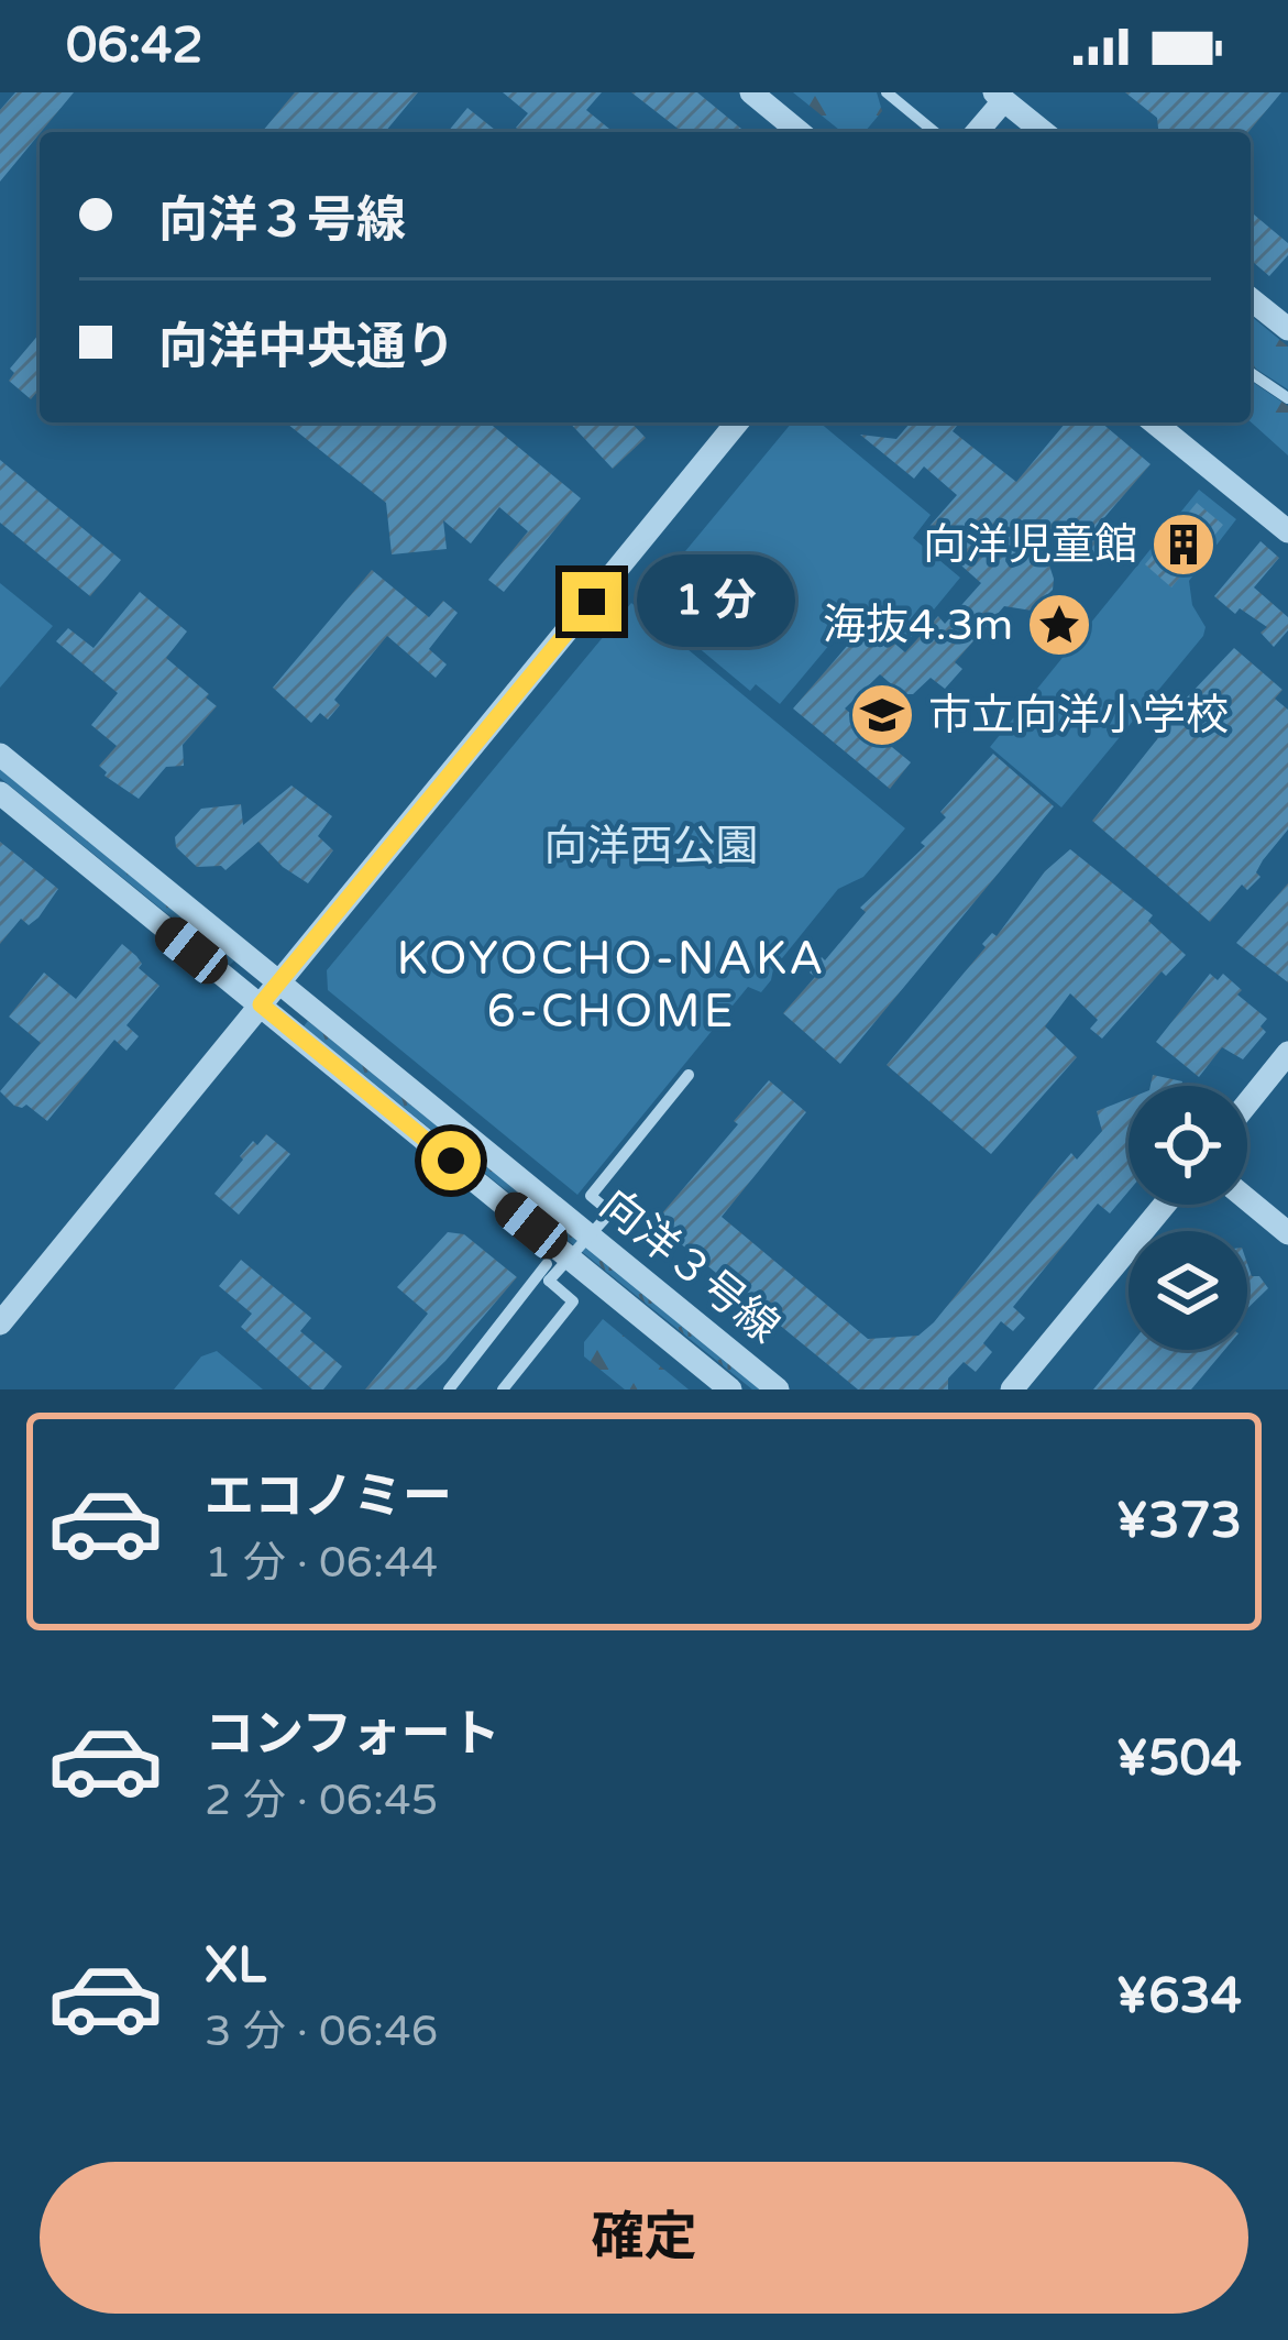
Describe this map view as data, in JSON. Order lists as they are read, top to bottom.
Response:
{
  "streets": {
    "street": ["向洋３号線"]
  },
  "districts": ["KOYOCHO-NAKA 6-CHOME"],
  "parks": ["向洋西公園"],
  "places": {
    "building": ["向洋児童館"],
    "place": ["海抜4.3m"],
    "school or university": ["市立向洋小学校"]
  },
  "page": {
    "status": "06:42",
    "banner": ["向洋３号線", "向洋中央通り"],
    "bubble": "1 分",
    "list": [
      {
        "name": "エコノミー",
        "note": "1 分 · 06:44",
        "value": "¥373"
      },
      {
        "name": "コンフォート",
        "note": "2 分 · 06:45",
        "value": "¥504"
      },
      {
        "name": "XL",
        "note": "3 分 · 06:46",
        "value": "¥634"
      }
    ],
    "buttons": "確定"
  }
}
